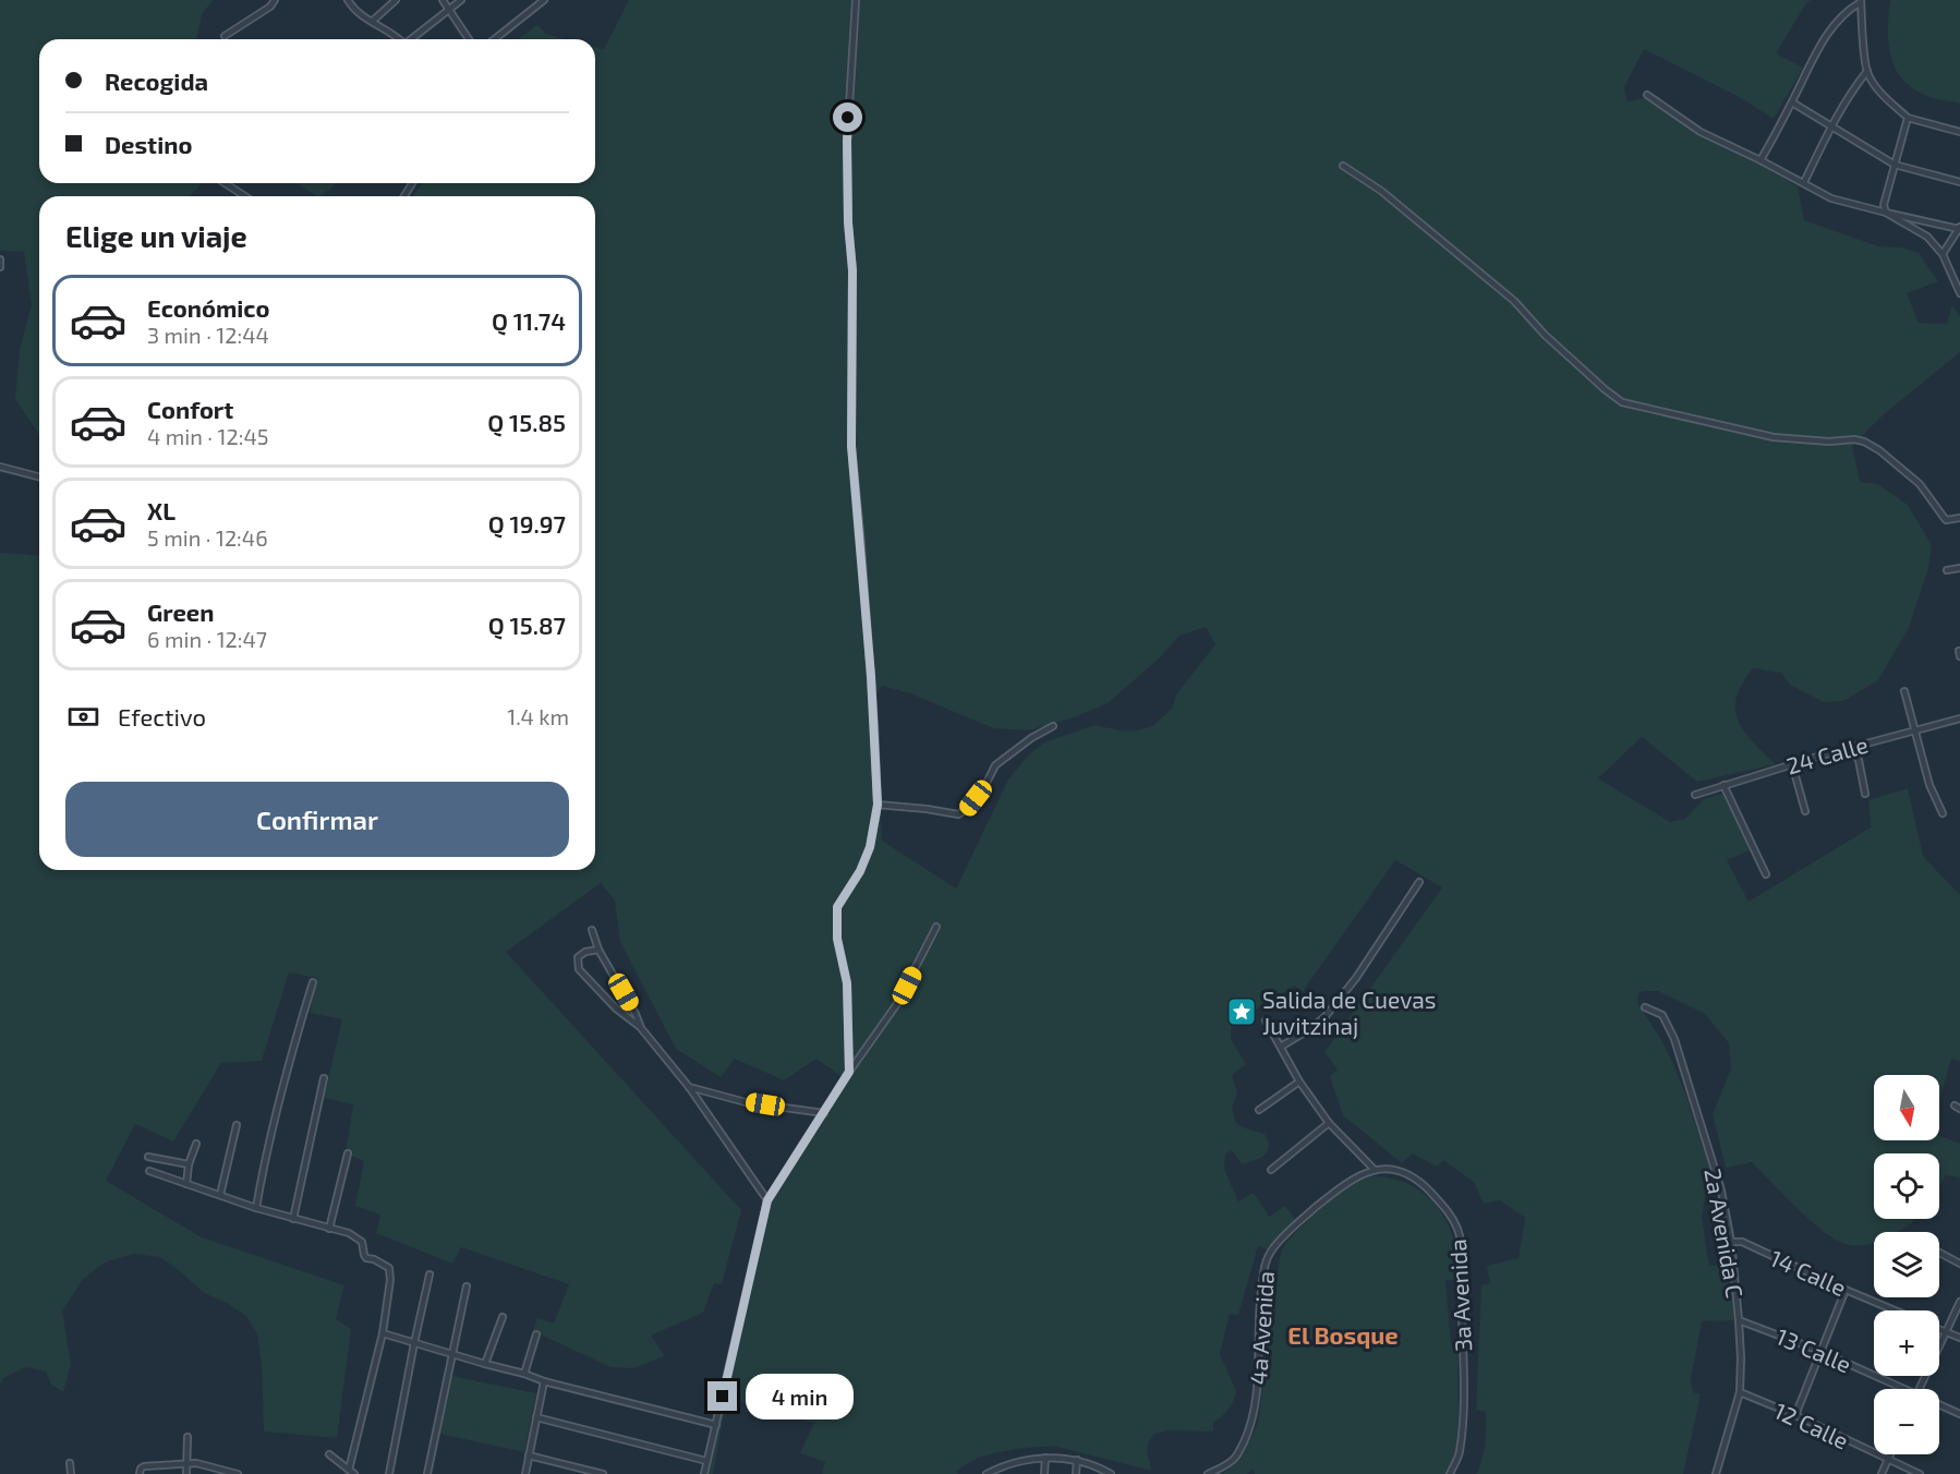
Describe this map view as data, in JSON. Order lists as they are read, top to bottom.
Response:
{
  "streets": {
    "street": [
      "24 Calle",
      "2a Avenida C",
      "14 Calle",
      "3a Avenida",
      "4a Avenida",
      "13 Calle",
      "12 Calle"
    ]
  },
  "crossings": [
    ["2a Avenida C", "14 Calle"],
    ["2a Avenida C", "13 Calle"],
    ["2a Avenida C", "12 Calle"],
    ["3a Avenida", "4a Avenida"]
  ],
  "districts": ["El Bosque"],
  "places": {
    "place": ["Salida de Cuevas Juvitzinaj"]
  },
  "north": "bottom",
  "page": {
    "banner": ["Recogida", "Destino"],
    "heading": "Elige un viaje",
    "list": [
      {
        "name": "Económico",
        "note": "3 min · 12:44",
        "value": "Q 11.74"
      },
      {
        "name": "Confort",
        "note": "4 min · 12:45",
        "value": "Q 15.85"
      },
      {
        "name": "XL",
        "note": "5 min · 12:46",
        "value": "Q 19.97"
      },
      {
        "name": "Green",
        "note": "6 min · 12:47",
        "value": "Q 15.87"
      }
    ],
    "pay": ["Efectivo", "1.4 km"],
    "buttons": "Confirmar",
    "map_buttons": ["+", "−"],
    "bubble": "4 min"
  }
}
